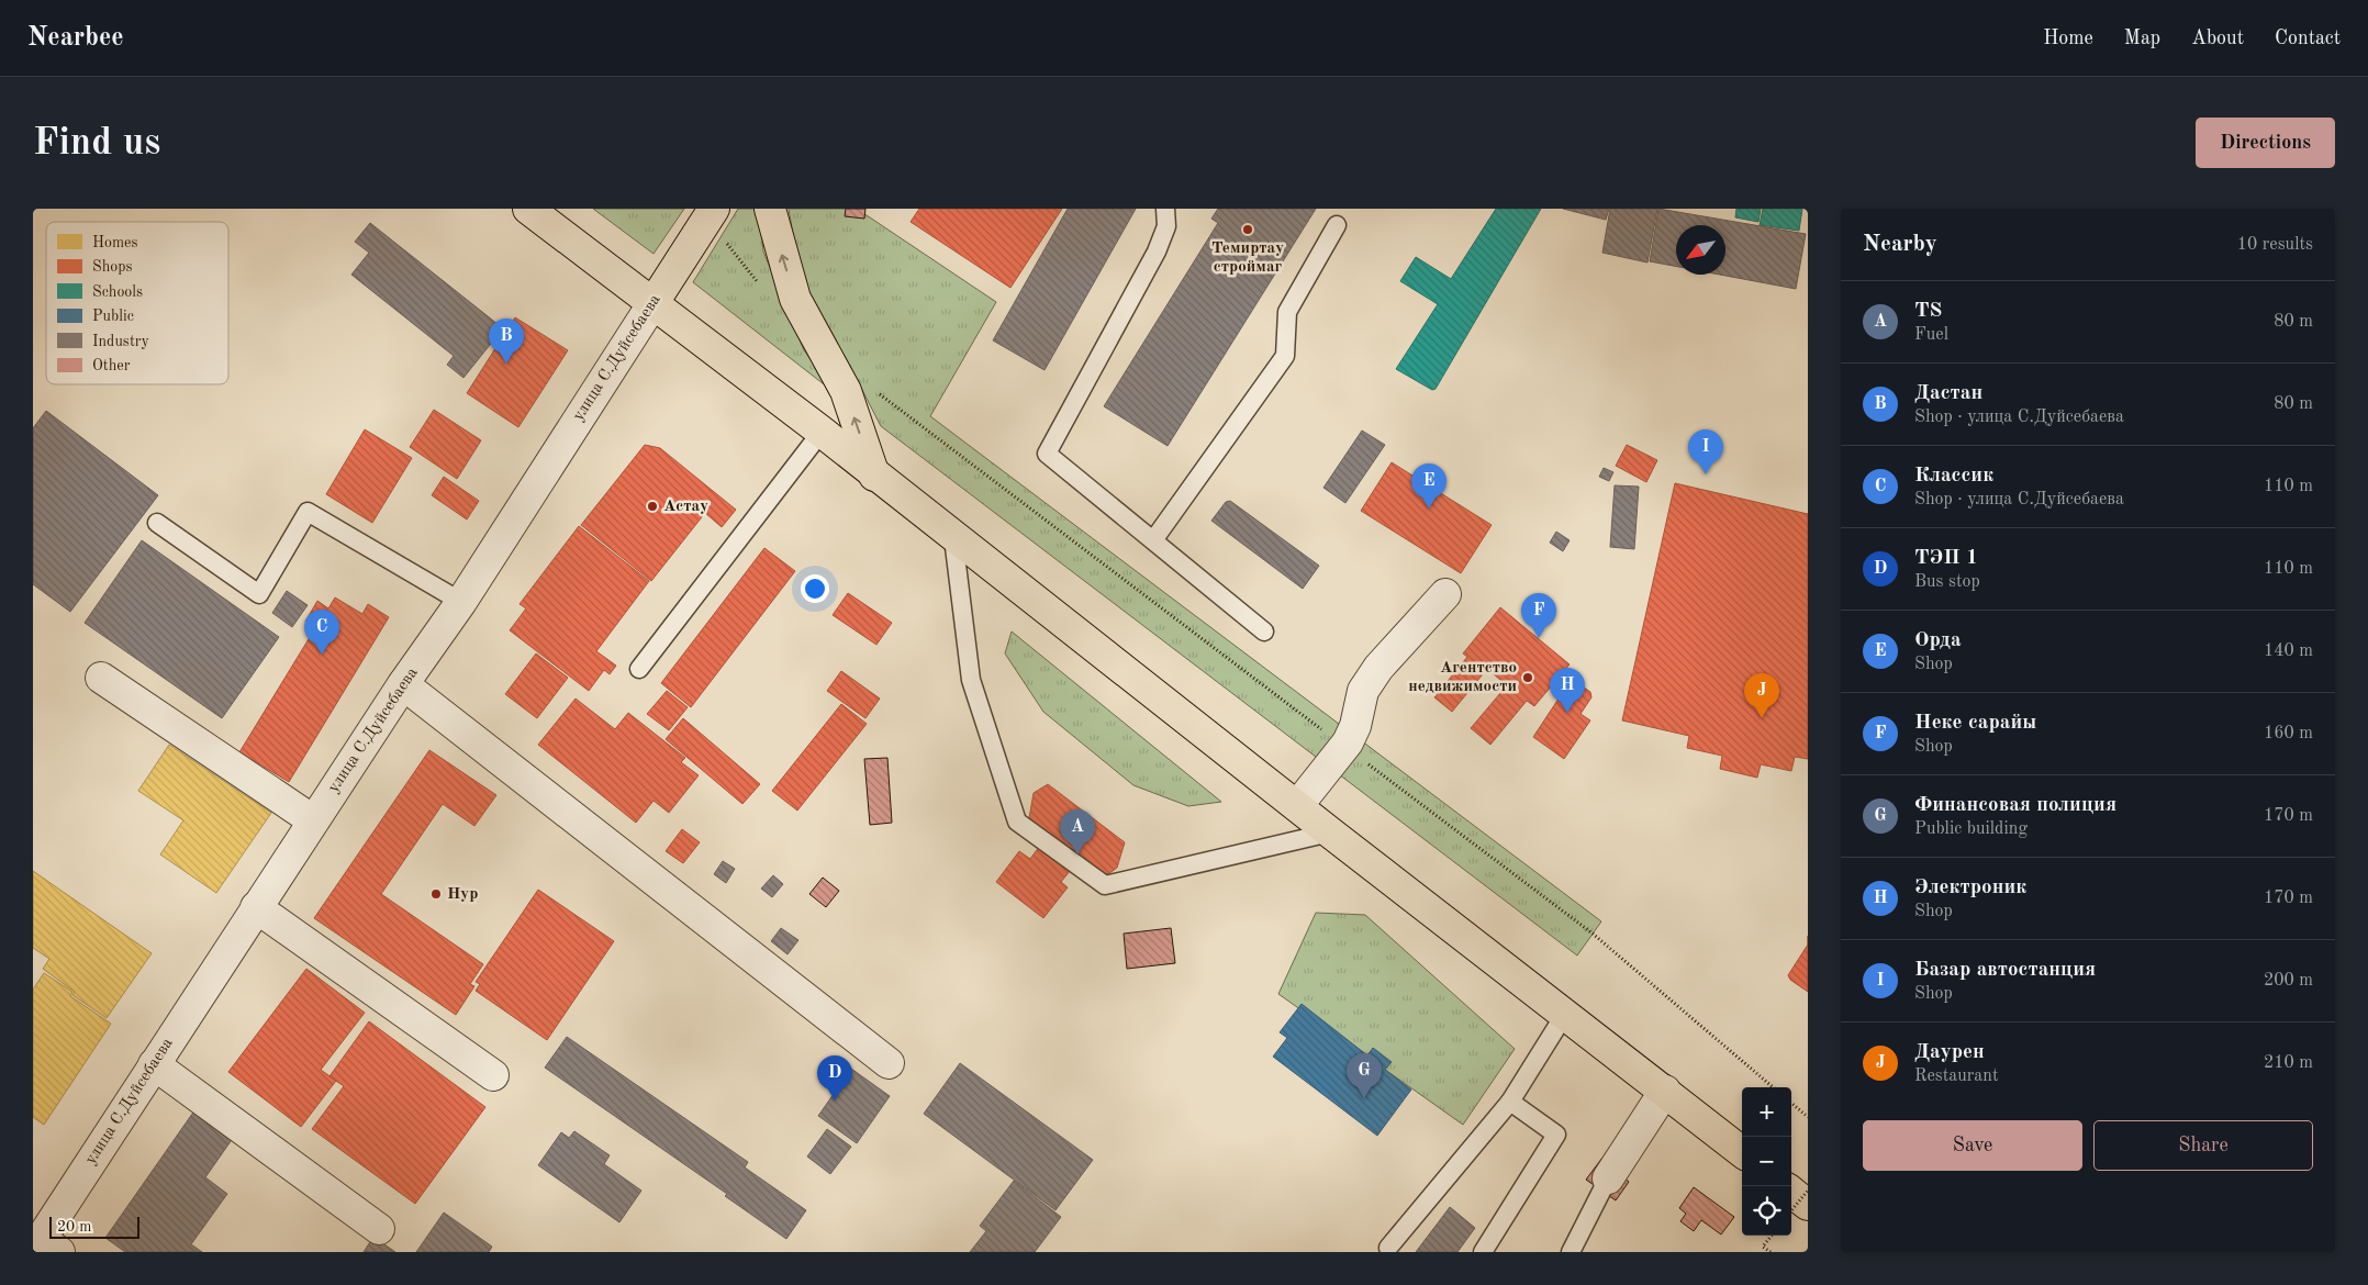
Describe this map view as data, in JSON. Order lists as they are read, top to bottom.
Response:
{
  "streets": {
    "main road": ["улица С.Дуйсебаева"]
  },
  "places": [
    "Темиртау строймаг",
    "Астау",
    "Агентство недвижимости",
    "Нур"
  ],
  "legend": [
    "Homes",
    "Shops",
    "Schools",
    "Public",
    "Industry",
    "Other"
  ],
  "scale_bar": "20 m",
  "north": "bottom left",
  "page": {
    "header": "Nearbee",
    "nav": [
      "Home",
      "Map",
      "About",
      "Contact"
    ],
    "buttons": [
      "Directions",
      ["Save", "Share"]
    ],
    "title": "Find us",
    "heading": ["Nearby", "10 results"],
    "list": [
      {
        "mark": "A",
        "name": "TS",
        "note": "Fuel",
        "value": "80 m"
      },
      {
        "mark": "B",
        "name": "Дастан",
        "note": "Shop · улица С.Дуйсебаева",
        "value": "80 m"
      },
      {
        "mark": "C",
        "name": "Классик",
        "note": "Shop · улица С.Дуйсебаева",
        "value": "110 m"
      },
      {
        "mark": "D",
        "name": "ТЭП 1",
        "note": "Bus stop",
        "value": "110 m"
      },
      {
        "mark": "E",
        "name": "Орда",
        "note": "Shop",
        "value": "140 m"
      },
      {
        "mark": "F",
        "name": "Неке сарайы",
        "note": "Shop",
        "value": "160 m"
      },
      {
        "mark": "G",
        "name": "Финансовая полиция",
        "note": "Public building",
        "value": "170 m"
      },
      {
        "mark": "H",
        "name": "Электроник",
        "note": "Shop",
        "value": "170 m"
      },
      {
        "mark": "I",
        "name": "Базар автостанция",
        "note": "Shop",
        "value": "200 m"
      },
      {
        "mark": "J",
        "name": "Даурен",
        "note": "Restaurant",
        "value": "210 m"
      }
    ],
    "pins": [
      "B",
      "I",
      "E",
      "F",
      "C",
      "H",
      "J",
      "A",
      "G",
      "D"
    ],
    "map_buttons": ["+", "−"],
    "scale": "20 m"
  }
}
